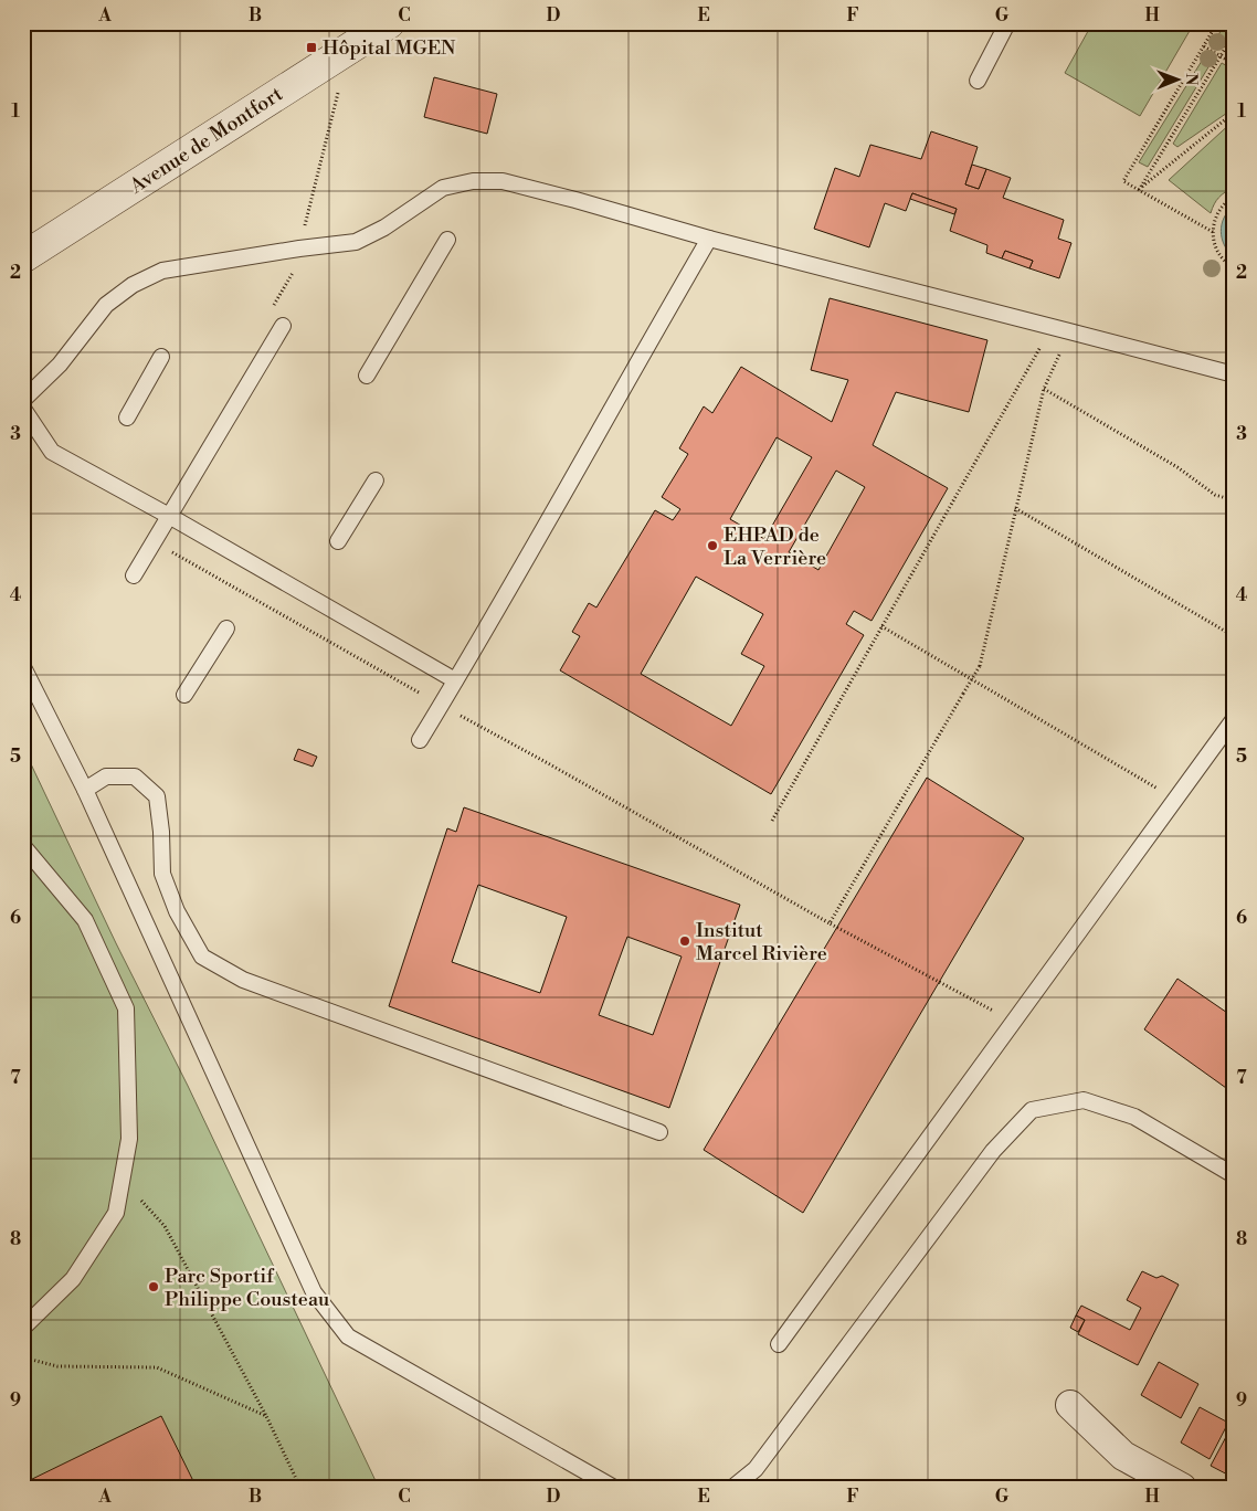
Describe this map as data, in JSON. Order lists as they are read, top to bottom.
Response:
{
  "streets": {
    "street": ["Avenue de Montfort"]
  },
  "places": {
    "transit": ["Hôpital MGEN"],
    "other": ["EHPAD de La Verrière", "Institut Marcel Rivière", "Parc Sportif Philippe Cousteau"]
  },
  "north": "right",
  "grid": {
    "columns": [
      "A",
      "B",
      "C",
      "D",
      "E",
      "F",
      "G",
      "H"
    ],
    "rows": [
      "1",
      "2",
      "3",
      "4",
      "5",
      "6",
      "7",
      "8",
      "9"
    ]
  }
}
